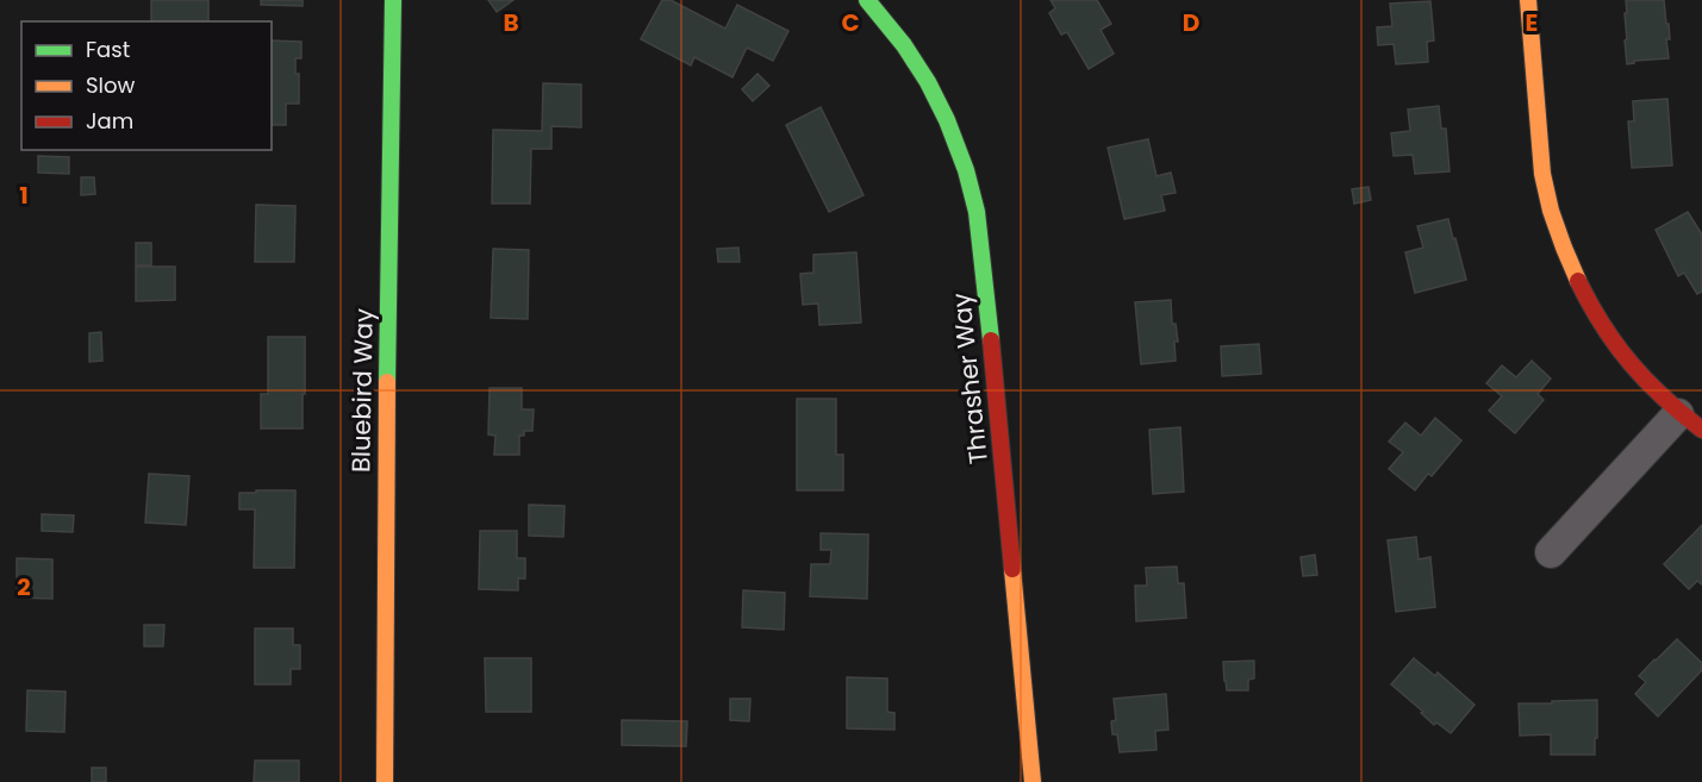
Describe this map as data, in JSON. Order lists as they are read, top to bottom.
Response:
{
  "streets": {
    "street": ["Thrasher Way", "Bluebird Way"]
  },
  "legend": ["Fast", "Slow", "Jam"],
  "grid": {
    "columns": [
      "B",
      "C",
      "D",
      "E"
    ],
    "rows": ["1", "2"]
  }
}
